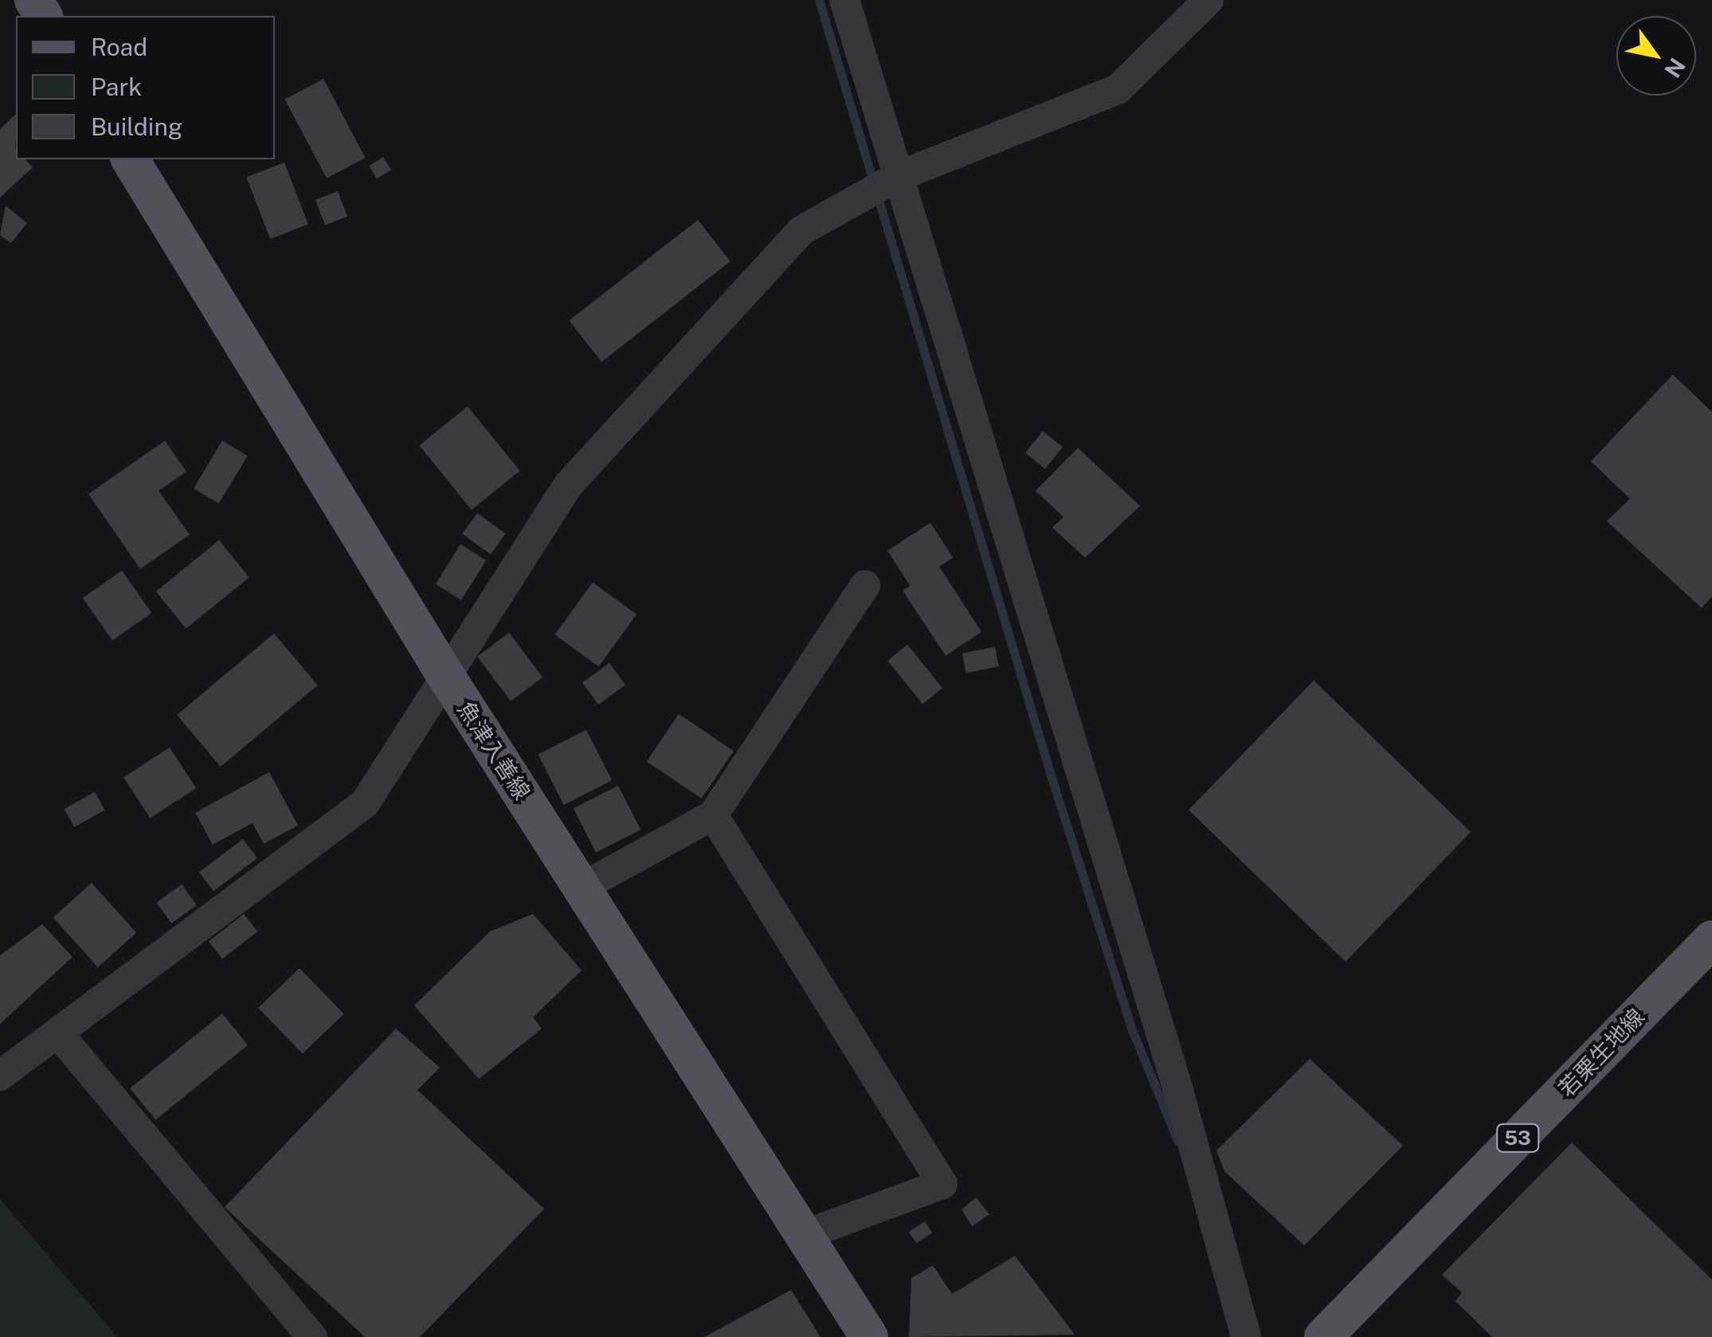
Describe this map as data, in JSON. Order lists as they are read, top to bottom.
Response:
{
  "streets": {
    "main road": ["魚津入善線", "若栗生地線", "53"]
  },
  "legend": ["Road", "Park", "Building"],
  "north": "bottom right"
}
